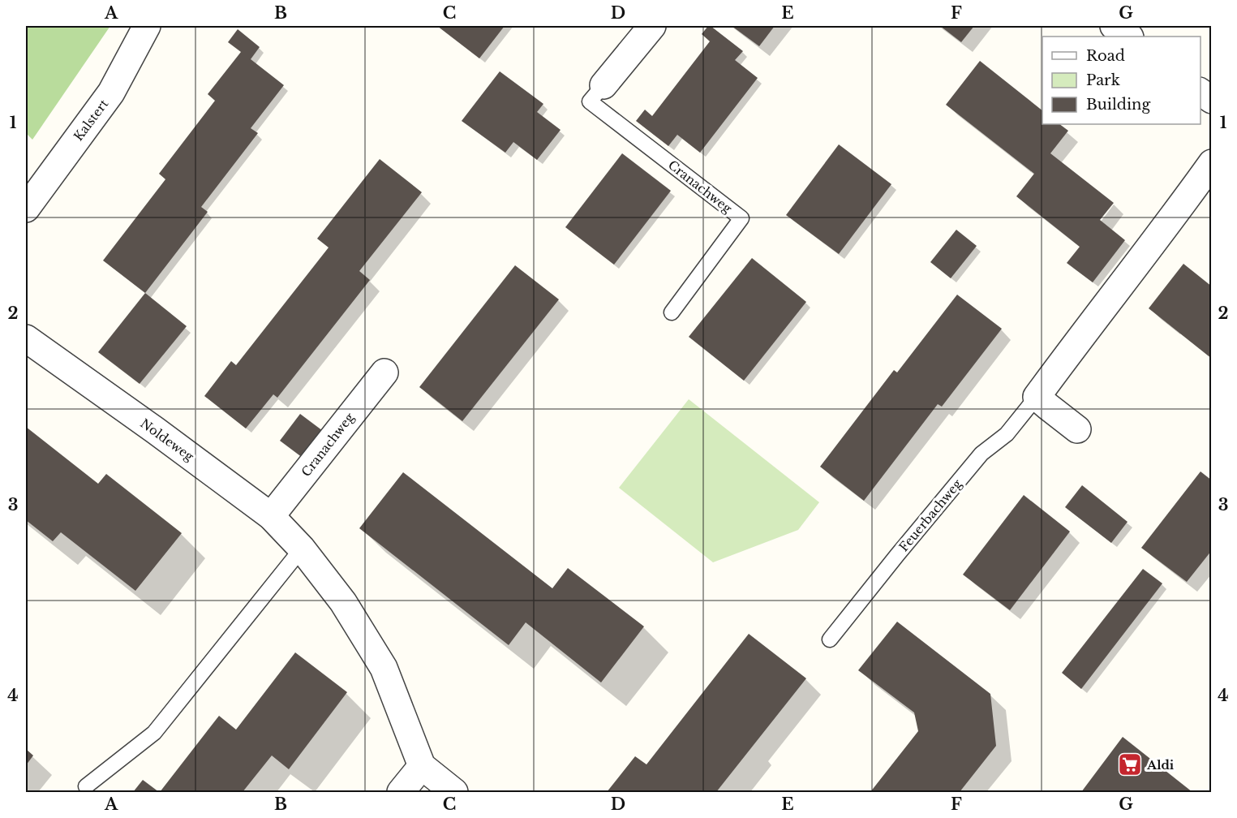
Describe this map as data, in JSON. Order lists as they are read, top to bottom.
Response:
{
  "streets": {
    "street": [
      "Kalstert",
      "Cranachweg",
      "Noldeweg",
      "Feuerbachweg"
    ]
  },
  "crossings": [
    ["Cranachweg", "Noldeweg"]
  ],
  "places": {
    "supermarket": ["Aldi"]
  },
  "legend": ["Road", "Park", "Building"],
  "grid": {
    "columns": [
      "A",
      "B",
      "C",
      "D",
      "E",
      "F",
      "G"
    ],
    "rows": [
      "1",
      "2",
      "3",
      "4"
    ]
  }
}
